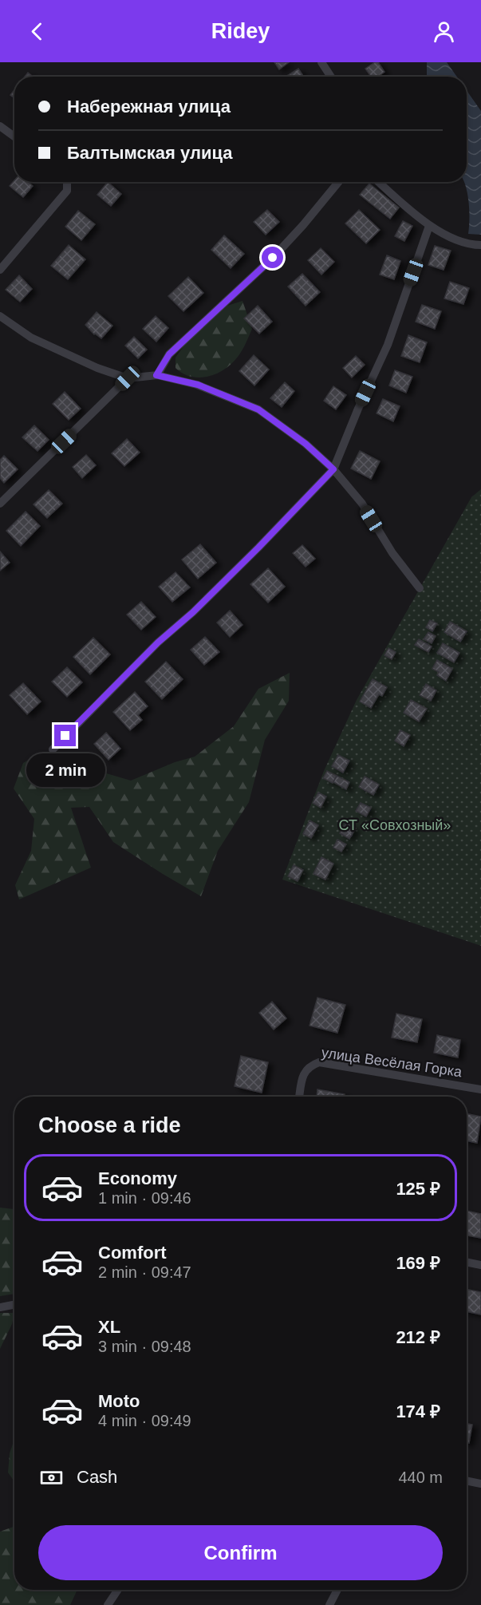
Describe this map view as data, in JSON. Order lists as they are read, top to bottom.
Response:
{
  "streets": {
    "street": ["улица Весёлая Горка"]
  },
  "parks": ["СТ «Совхозный»"],
  "page": {
    "header": "Ridey",
    "banner": ["Набережная улица", "Балтымская улица"],
    "bubble": "2 min",
    "heading": "Choose a ride",
    "list": [
      {
        "name": "Economy",
        "note": "1 min · 09:46",
        "value": "125 ₽"
      },
      {
        "name": "Comfort",
        "note": "2 min · 09:47",
        "value": "169 ₽"
      },
      {
        "name": "XL",
        "note": "3 min · 09:48",
        "value": "212 ₽"
      },
      {
        "name": "Moto",
        "note": "4 min · 09:49",
        "value": "174 ₽"
      }
    ],
    "pay": ["Cash", "440 m"],
    "buttons": "Confirm"
  }
}
